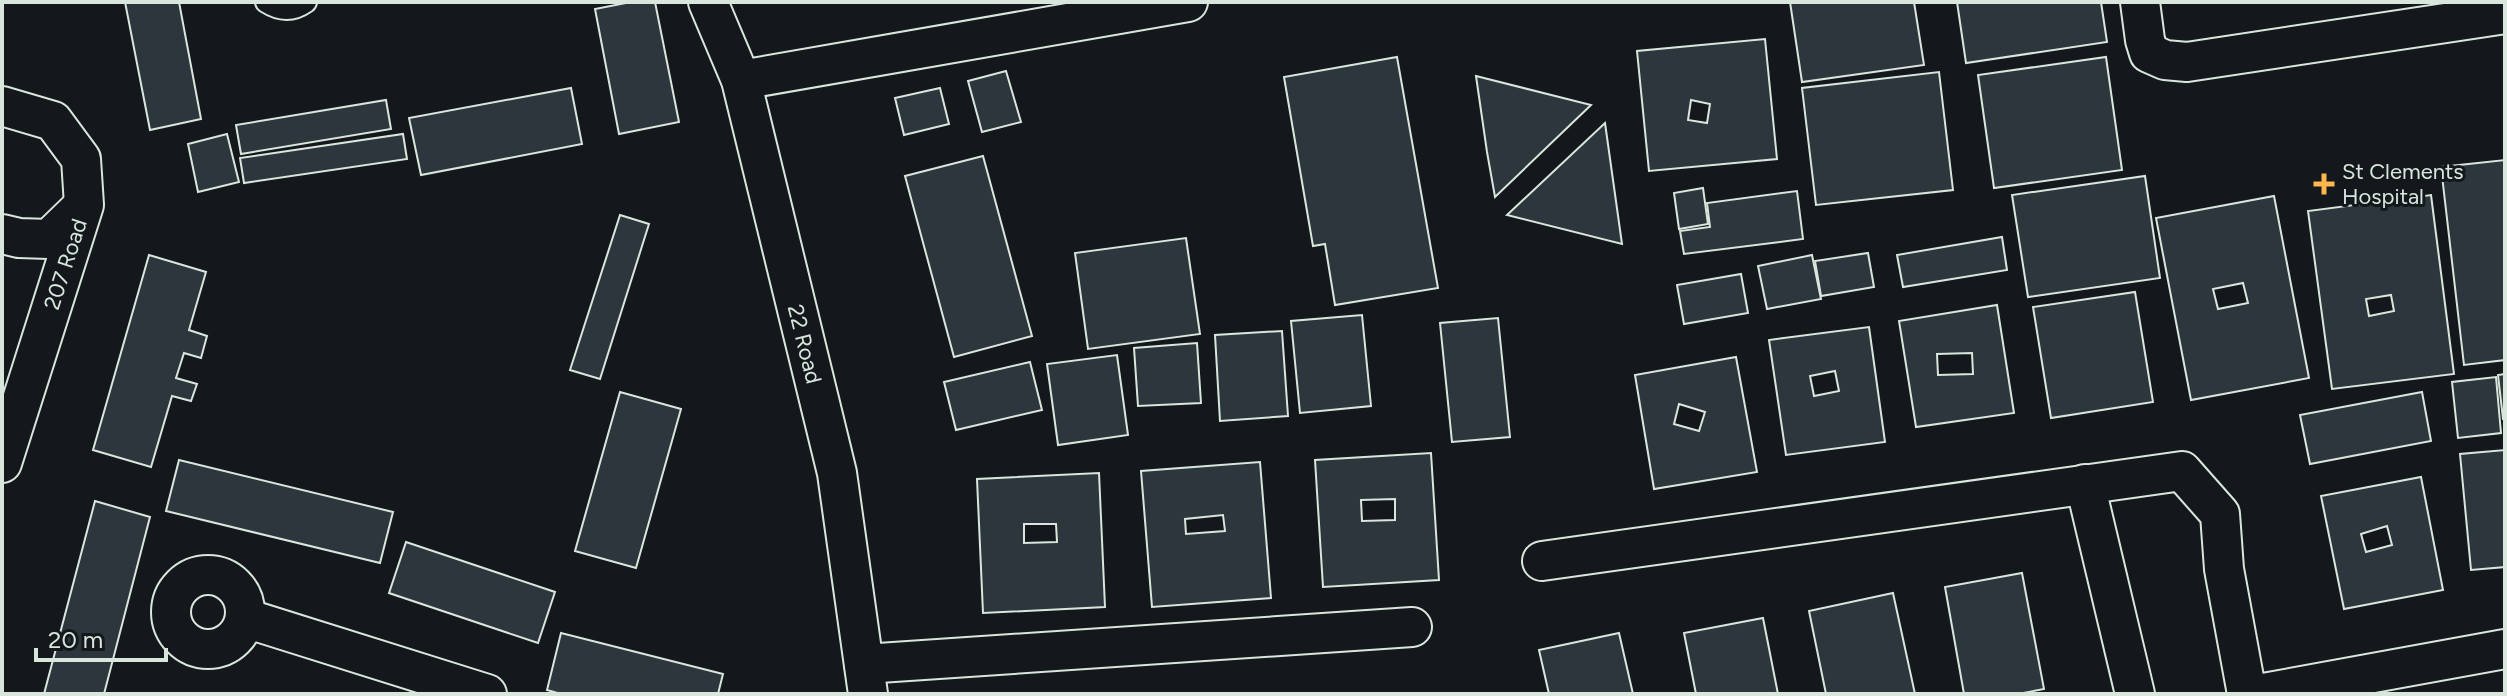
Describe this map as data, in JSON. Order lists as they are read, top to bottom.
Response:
{
  "streets": {
    "street": ["207 Road", "22 Road"]
  },
  "places": {
    "health": ["St Clements Hospital"]
  },
  "scale_bar": "20 m"
}
